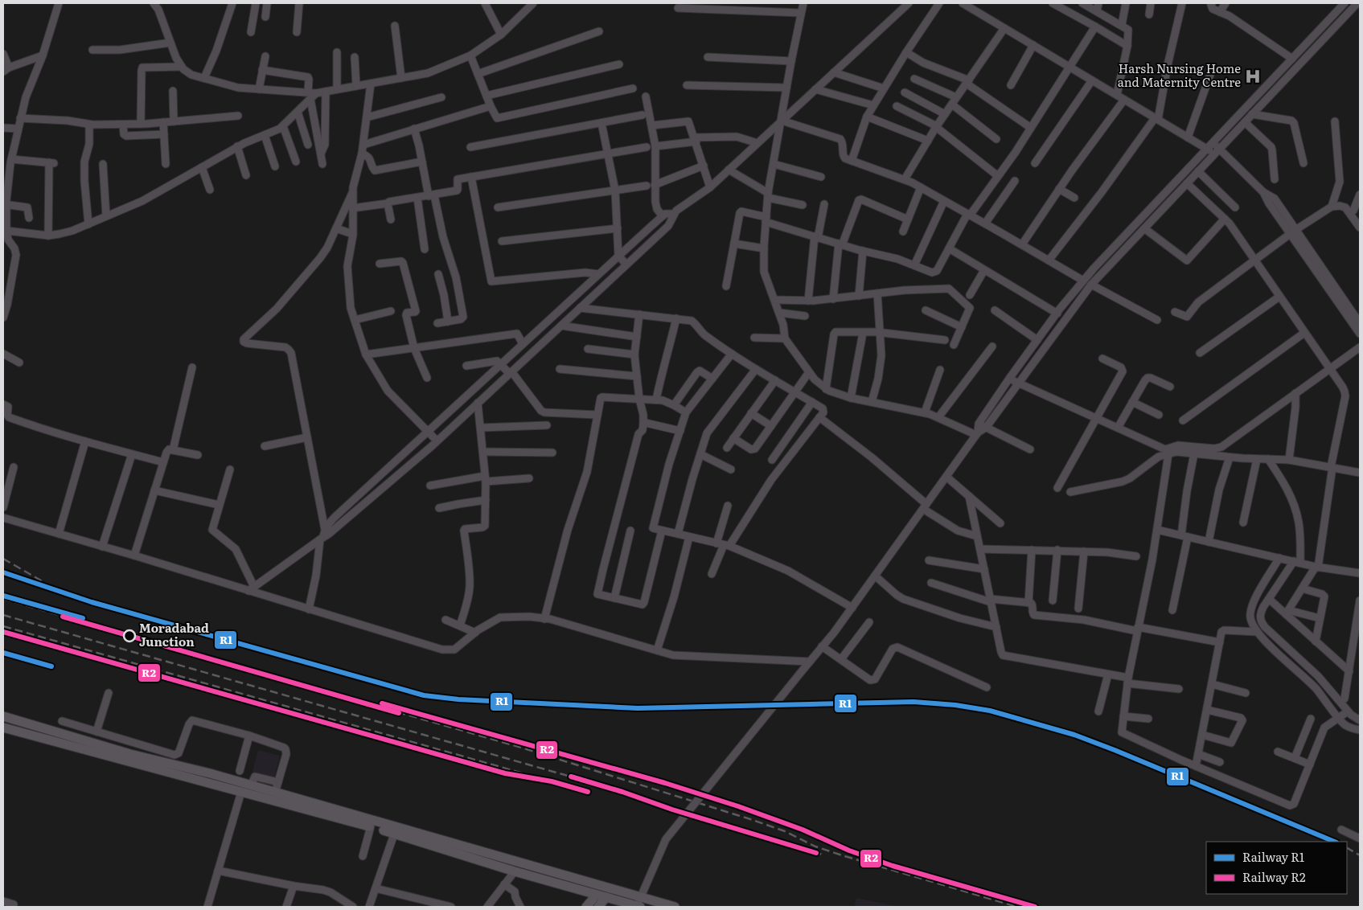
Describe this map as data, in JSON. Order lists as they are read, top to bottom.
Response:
{
  "places": {
    "hospital": ["Harsh Nursing Home and Maternity Centre"],
    "other": ["Moradabad Junction"]
  },
  "lines": ["rail line R1", "rail line R2"],
  "legend": ["Railway R1", "Railway R2"]
}
